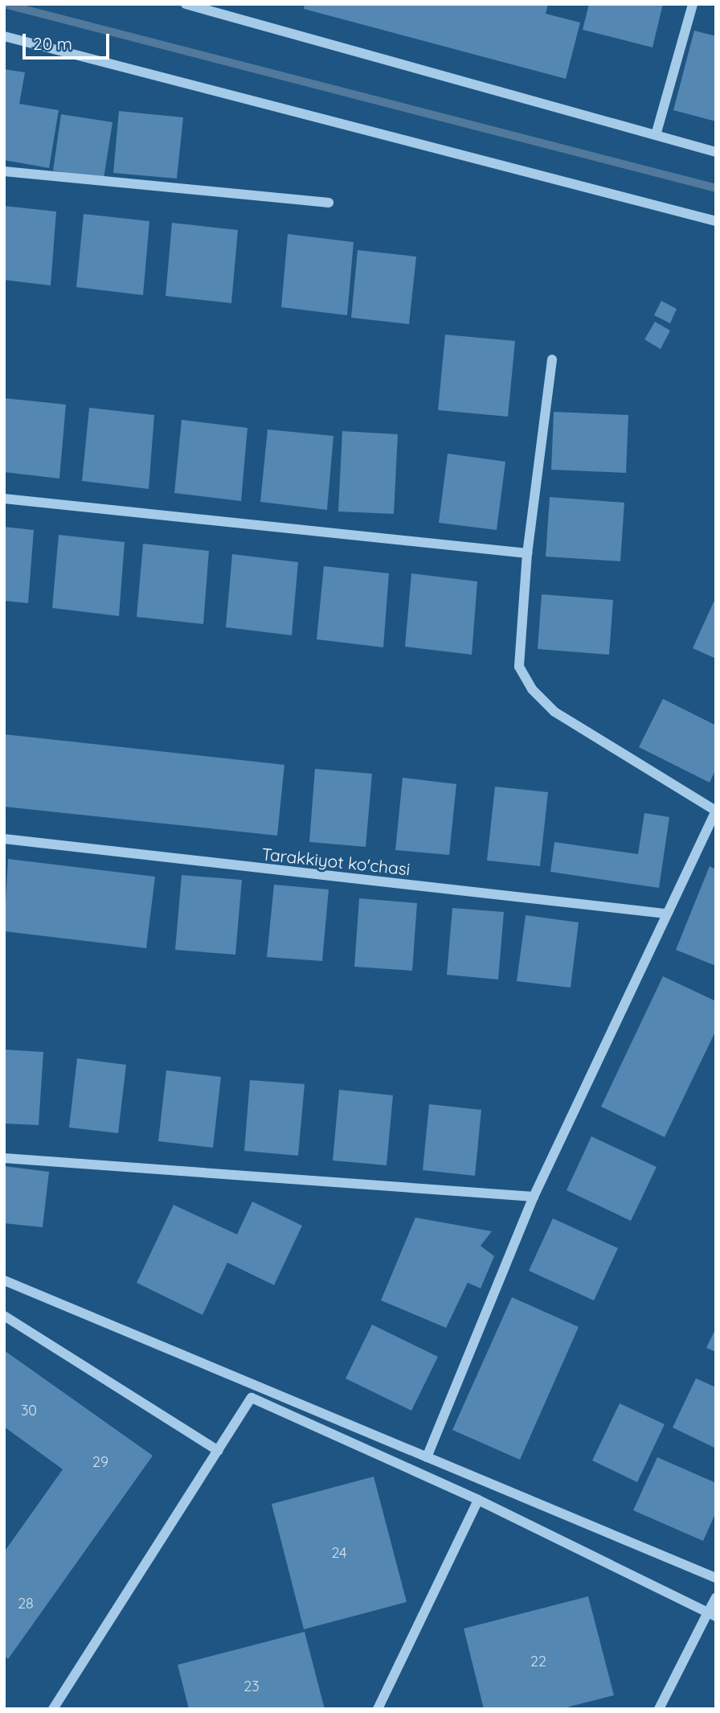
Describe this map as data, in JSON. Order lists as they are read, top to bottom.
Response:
{
  "streets": {
    "street": ["Tarakkiyot ko'chasi"]
  },
  "house_numbers": [
    "30",
    "29",
    "24",
    "28",
    "22",
    "23"
  ],
  "scale_bar": "20 m"
}
